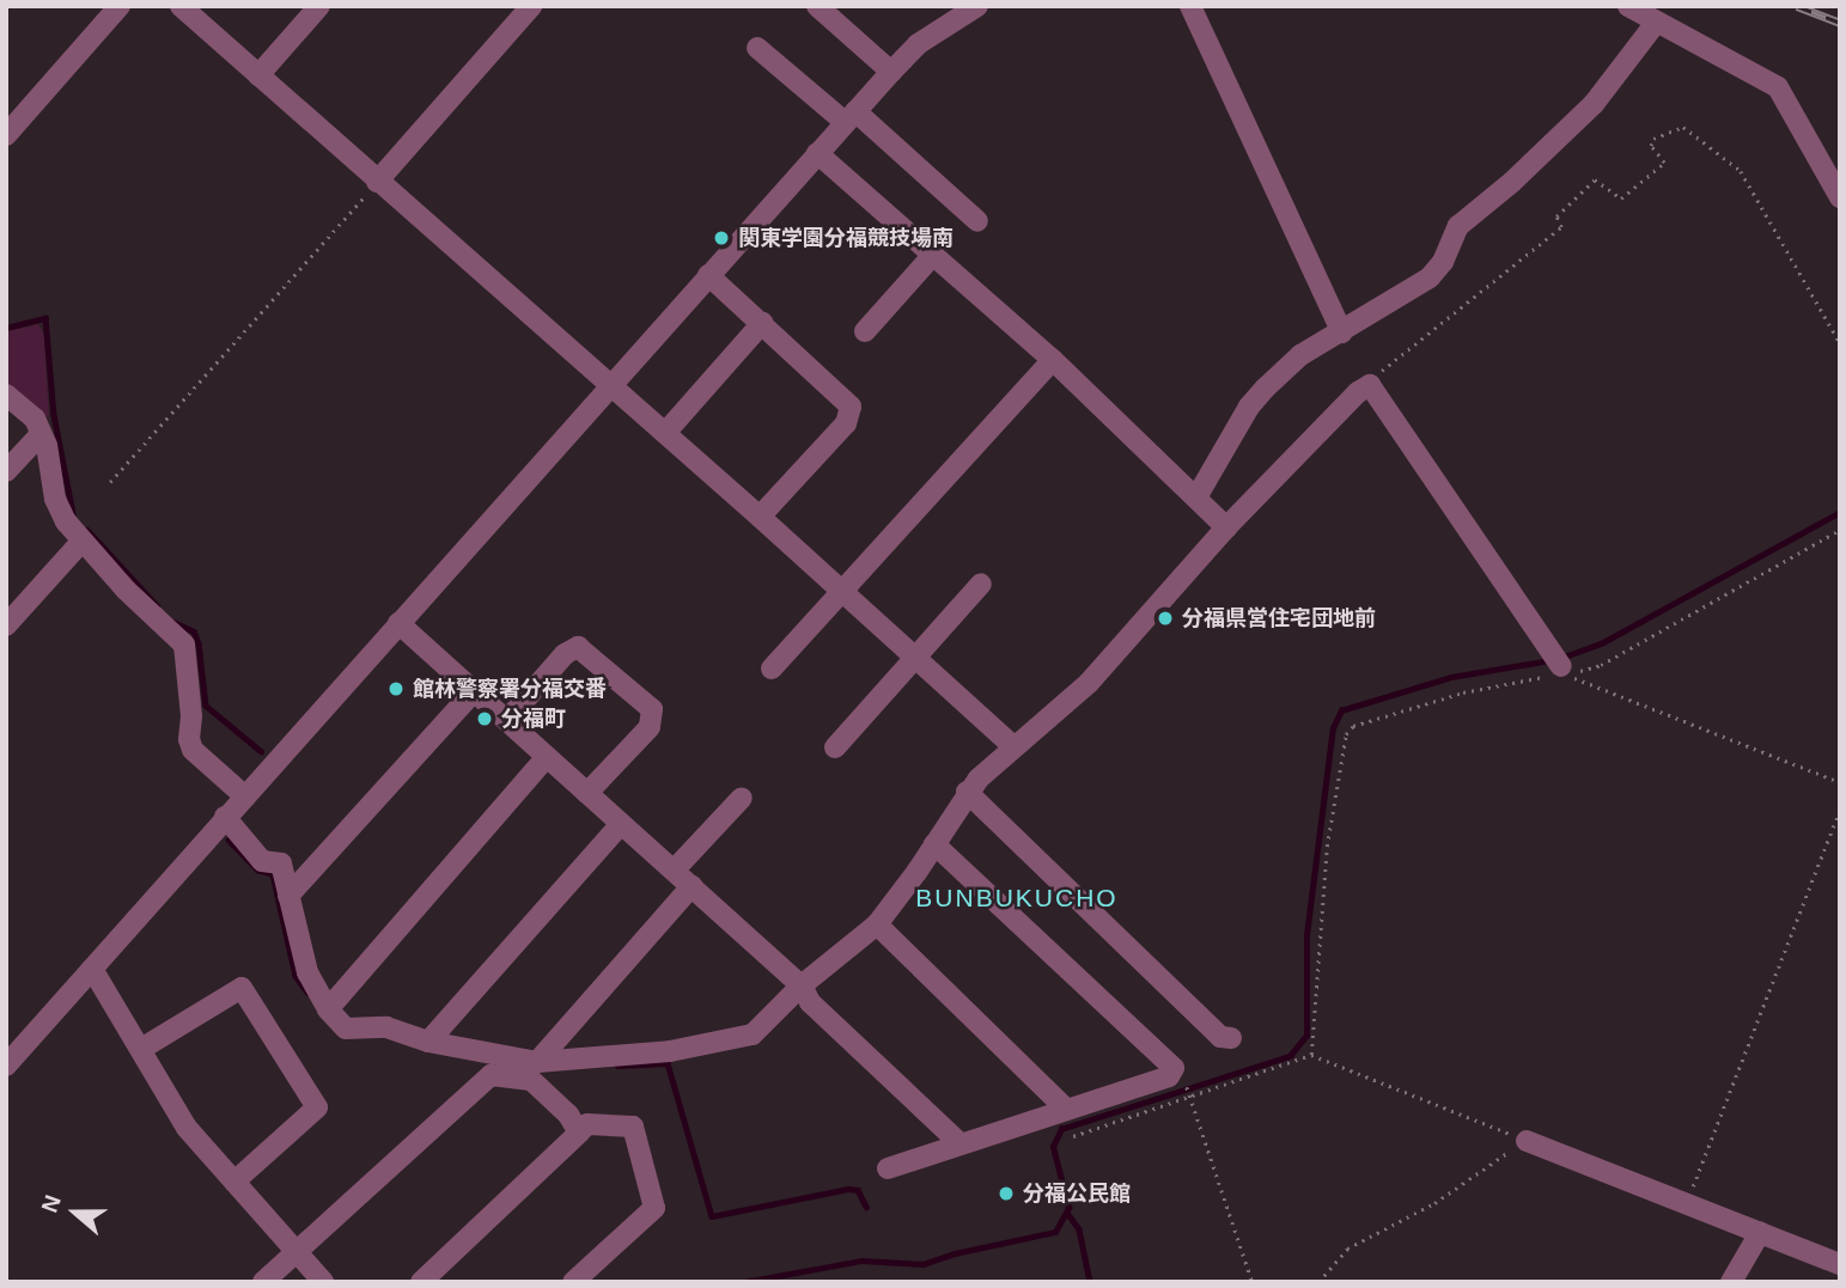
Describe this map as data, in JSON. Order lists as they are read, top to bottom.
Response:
{
  "districts": ["BUNBUKUCHO"],
  "places": [
    "関東学園分福競技場南",
    "分福県営住宅団地前",
    "館林警察署分福交番",
    "分福町",
    "分福公民館"
  ],
  "north": "left"
}
